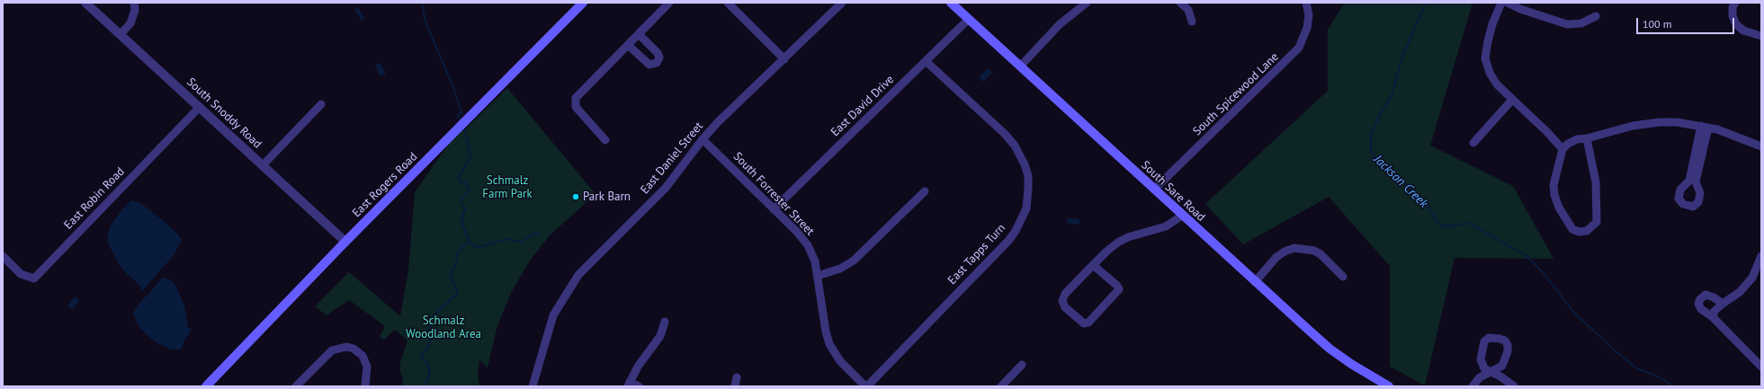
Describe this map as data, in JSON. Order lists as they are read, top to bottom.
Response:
{
  "streets": {
    "main road": ["East Rogers Road", "South Sare Road"],
    "street": [
      "South Spicewood Lane",
      "East David Drive",
      "South Snoddy Road",
      "East Daniel Street",
      "South Forrester Street",
      "East Robin Road",
      "East Tapps Turn"
    ]
  },
  "crossings": [
    ["South Spicewood Lane", "South Sare Road"],
    ["East David Drive", "South Sare Road"],
    ["East David Drive", "South Forrester Street"],
    ["East David Drive", "East Tapps Turn"],
    ["South Snoddy Road", "East Rogers Road"],
    ["South Snoddy Road", "East Robin Road"],
    ["East Daniel Street", "South Forrester Street"],
    ["South Forrester Street", "East Tapps Turn"]
  ],
  "water": ["Jackson Creek"],
  "parks": ["Schmalz Farm Park", "Schmalz Woodland Area"],
  "places": ["Park Barn"],
  "scale_bar": "100 m"
}
